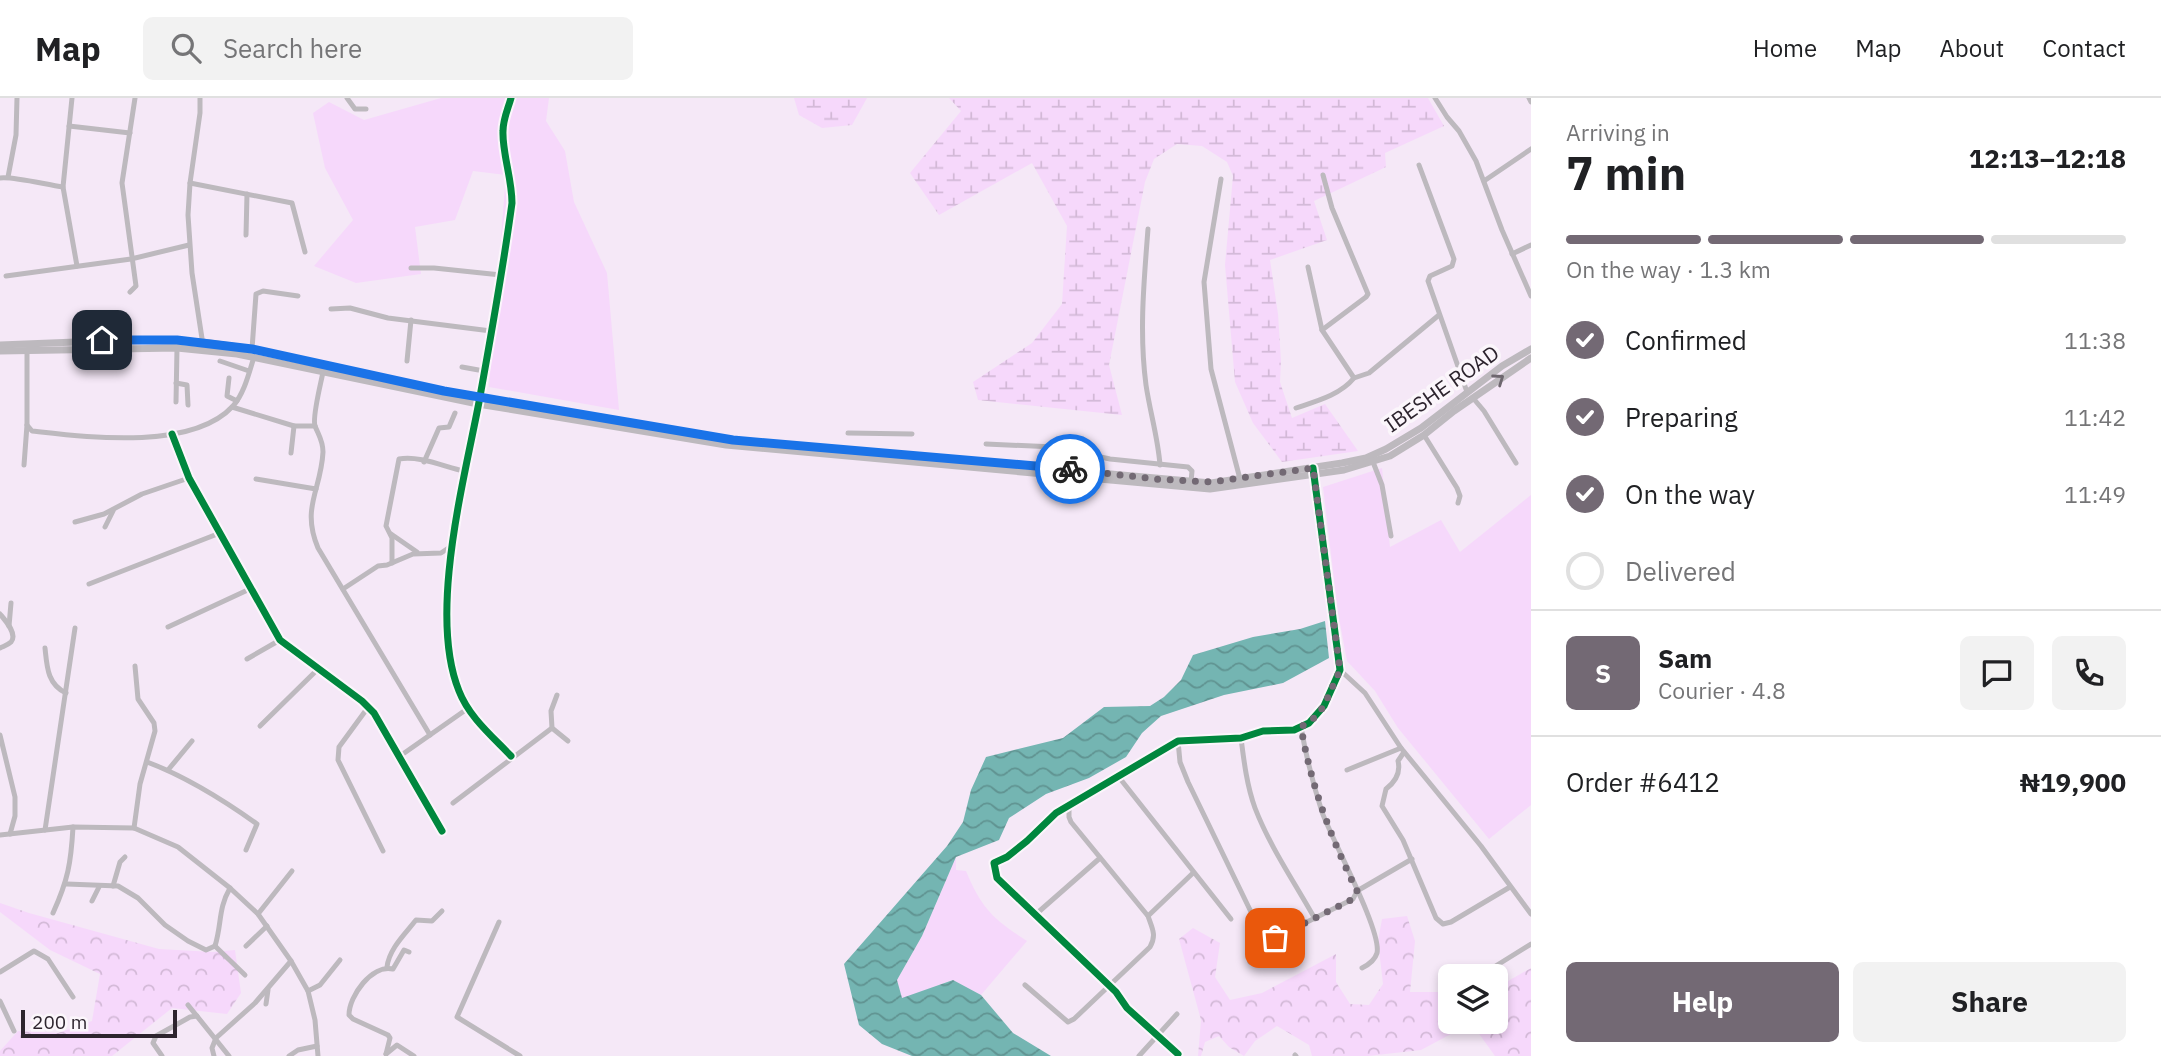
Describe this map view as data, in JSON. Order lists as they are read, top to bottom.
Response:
{
  "streets": {
    "main road": ["IBESHE ROAD"]
  },
  "scale_bar": "200 m",
  "page": {
    "header": "Map",
    "search": "Search here",
    "nav": [
      "Home",
      "Map",
      "About",
      "Contact"
    ],
    "heading": ["7 min", "Arriving in", "12:13–12:18"],
    "panel": [
      "Sam",
      "Courier · 4.8",
      "Order #6412",
      "₦19,900"
    ],
    "bar": "On the way · 1.3 km",
    "list": [
      ["Confirmed", "11:38"],
      ["Preparing", "11:42"],
      ["On the way", "11:49"],
      "Delivered"
    ],
    "round": "S",
    "buttons": ["Help", "Share"],
    "scale": "200 m"
  }
}
